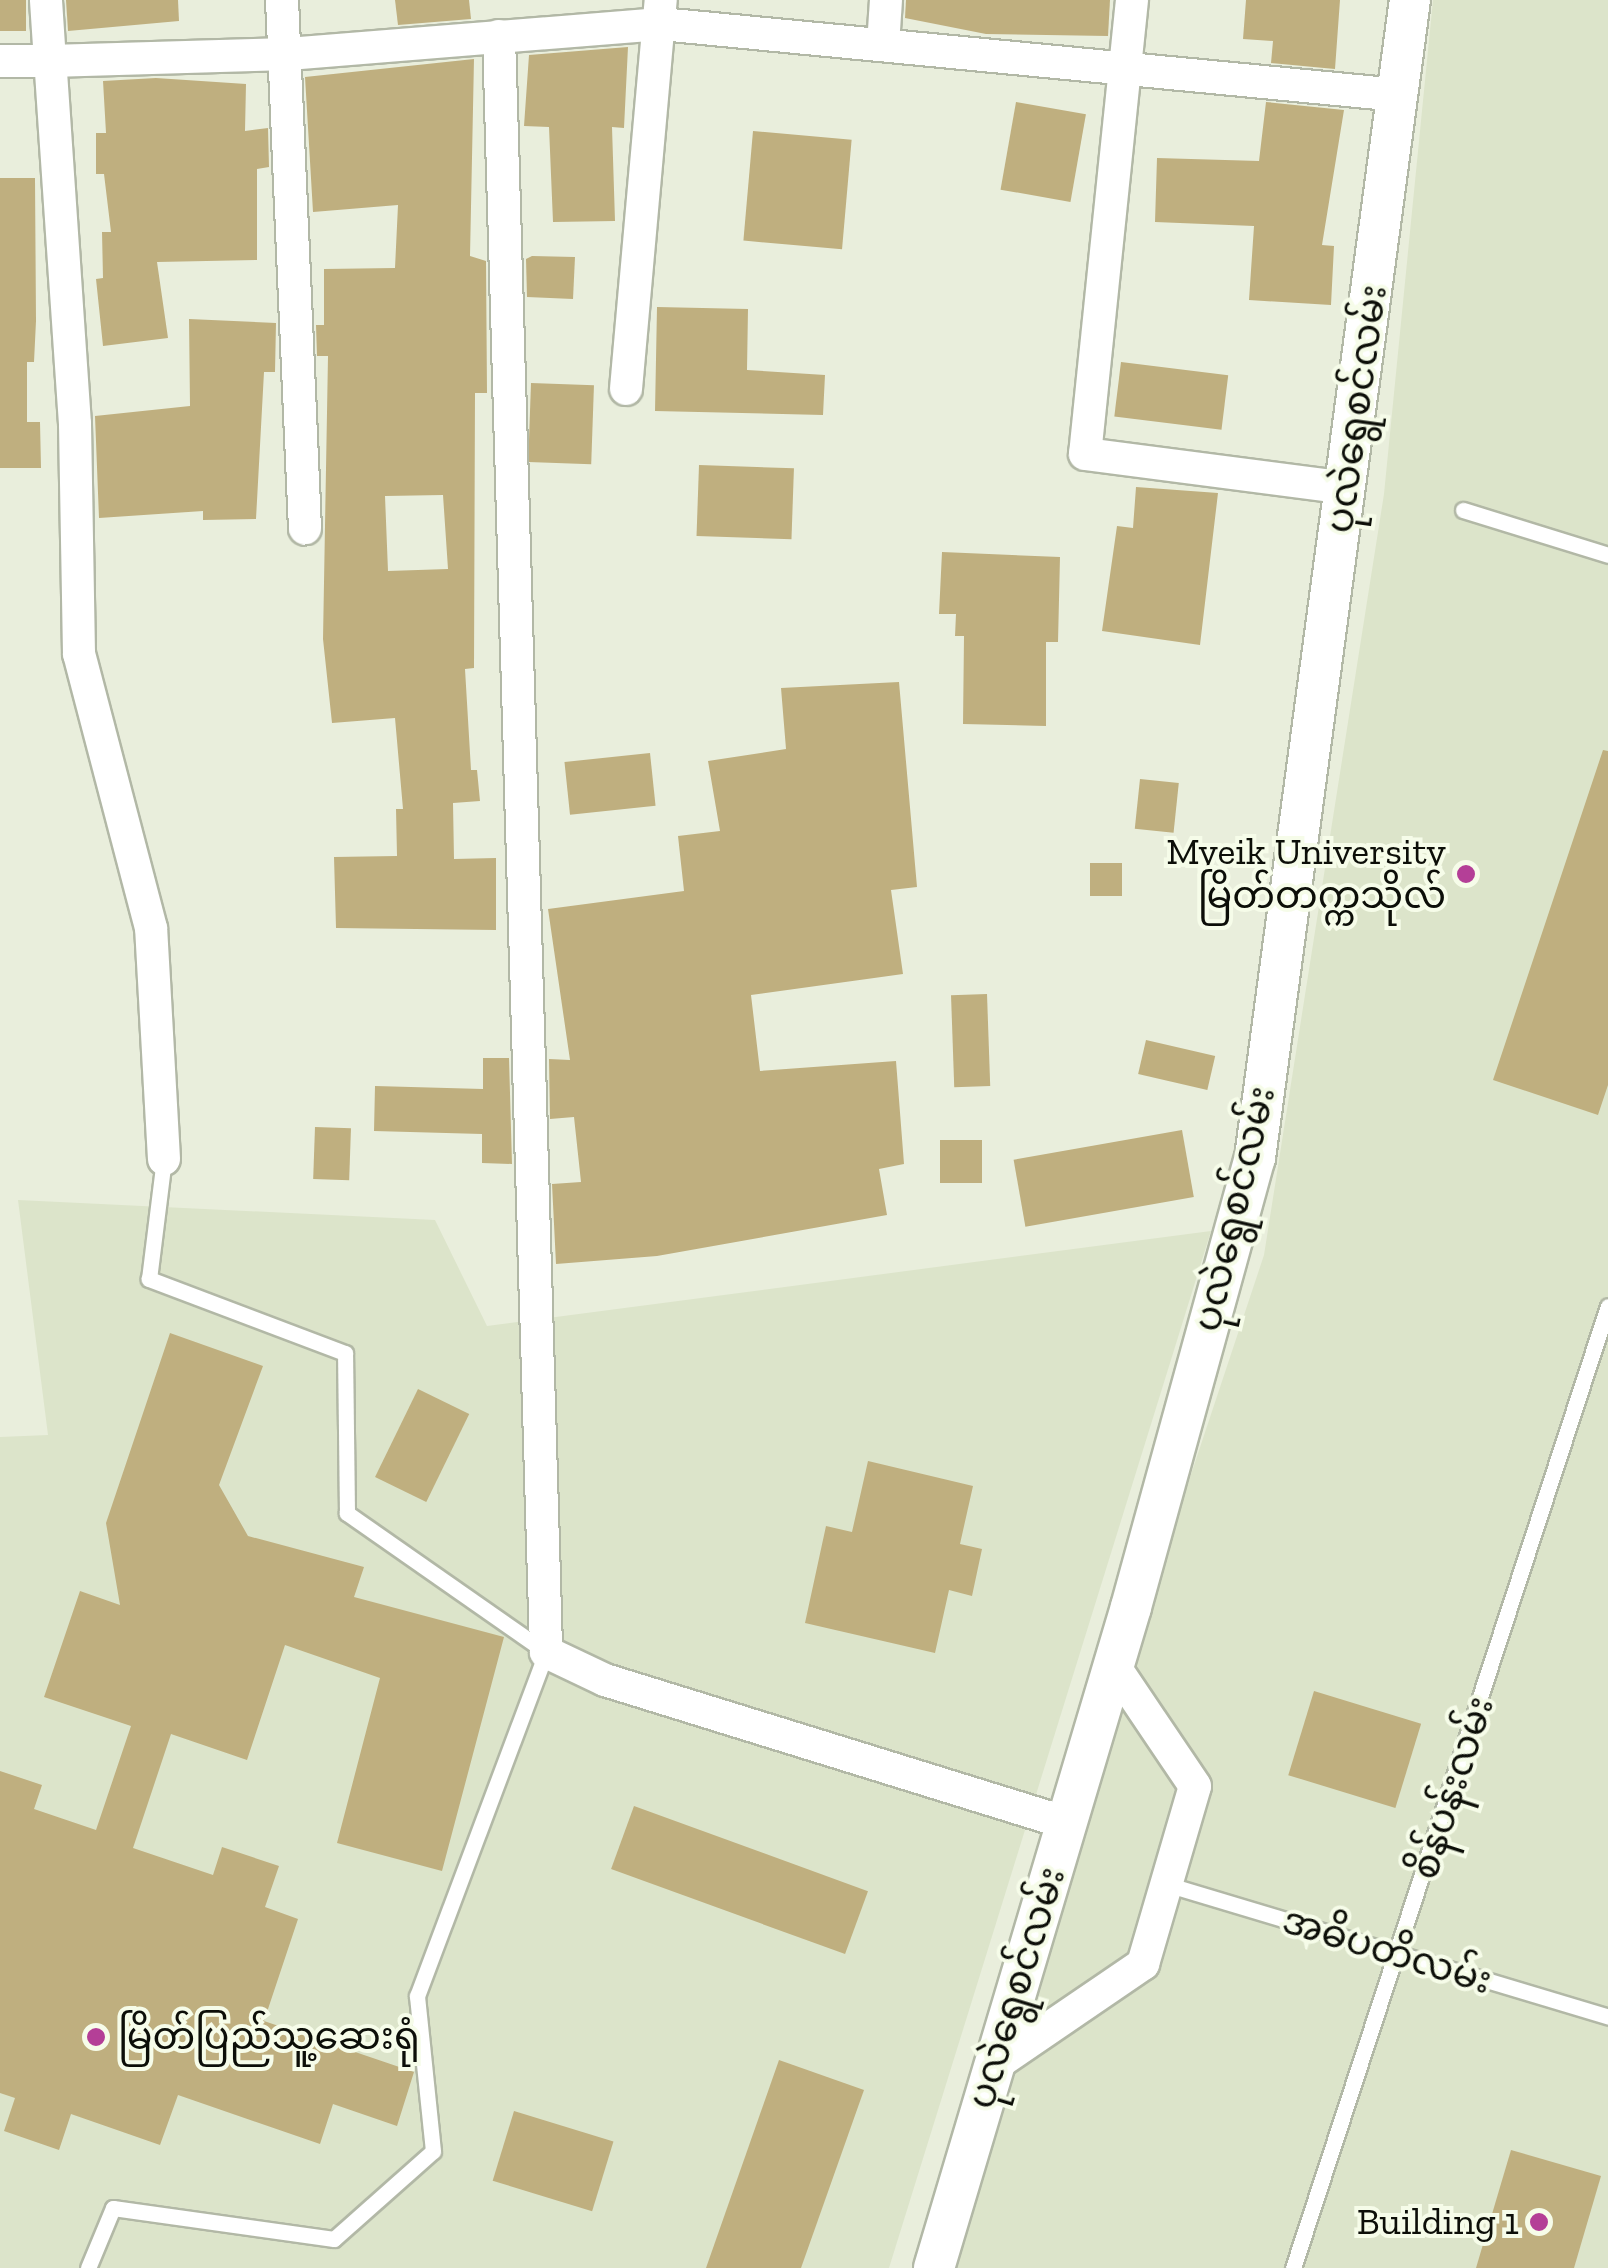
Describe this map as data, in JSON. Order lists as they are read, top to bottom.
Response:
{
  "streets": {
    "street": ["ပုလဲရွေစင်လမ်း"],
    "lane": ["စိန်ပန်းလမ်း", "အဓိပတိလမ်း"]
  },
  "crossings": [
    ["စိန်ပန်းလမ်း", "အဓိပတိလမ်း"]
  ],
  "places": ["Myeik University မြိတ်တက္ကသိုလ်", "မြိတ်ပြည်သူ့ဆေးရုံ", "Building 1"]
}
